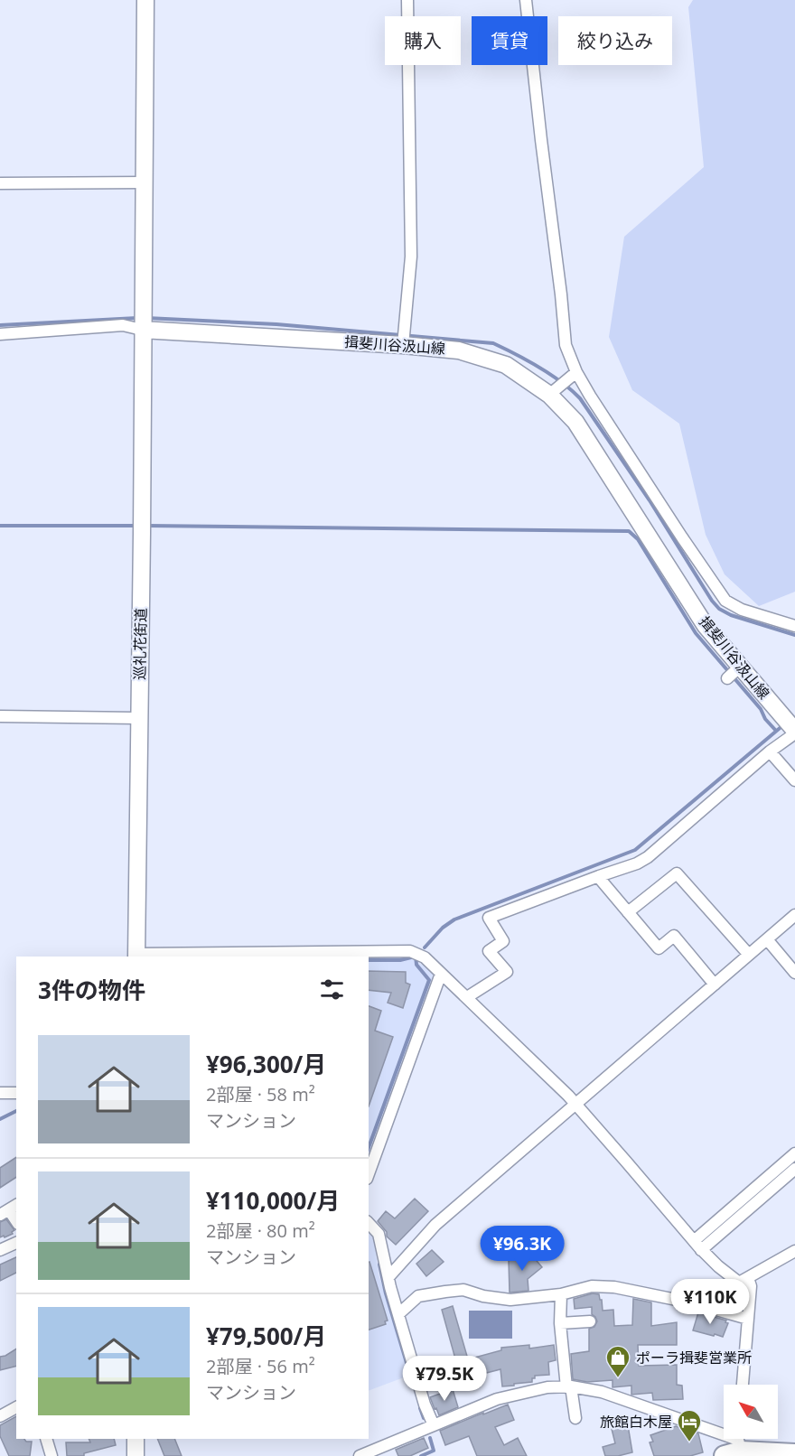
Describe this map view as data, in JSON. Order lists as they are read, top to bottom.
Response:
{
  "streets": {
    "main road": ["揖斐川谷汲山線", "巡礼花街道"]
  },
  "crossings": [
    ["揖斐川谷汲山線", "巡礼花街道"]
  ],
  "places": {
    "shop": ["ポーラ揖斐営業所"],
    "hotel": ["旅館白木屋"]
  },
  "north": "top left",
  "page": {
    "chip": ["購入", "賃貸", "絞り込み"],
    "heading": "3件の物件",
    "list": [
      {
        "name": "¥96,300/月",
        "note": "2部屋 · 58 m² · マンション"
      },
      {
        "name": "¥110,000/月",
        "note": "2部屋 · 80 m² · マンション"
      },
      {
        "name": "¥79,500/月",
        "note": "2部屋 · 56 m² · マンション"
      }
    ],
    "price": ["¥96.3K", "¥110K", "¥79.5K"]
  }
}
